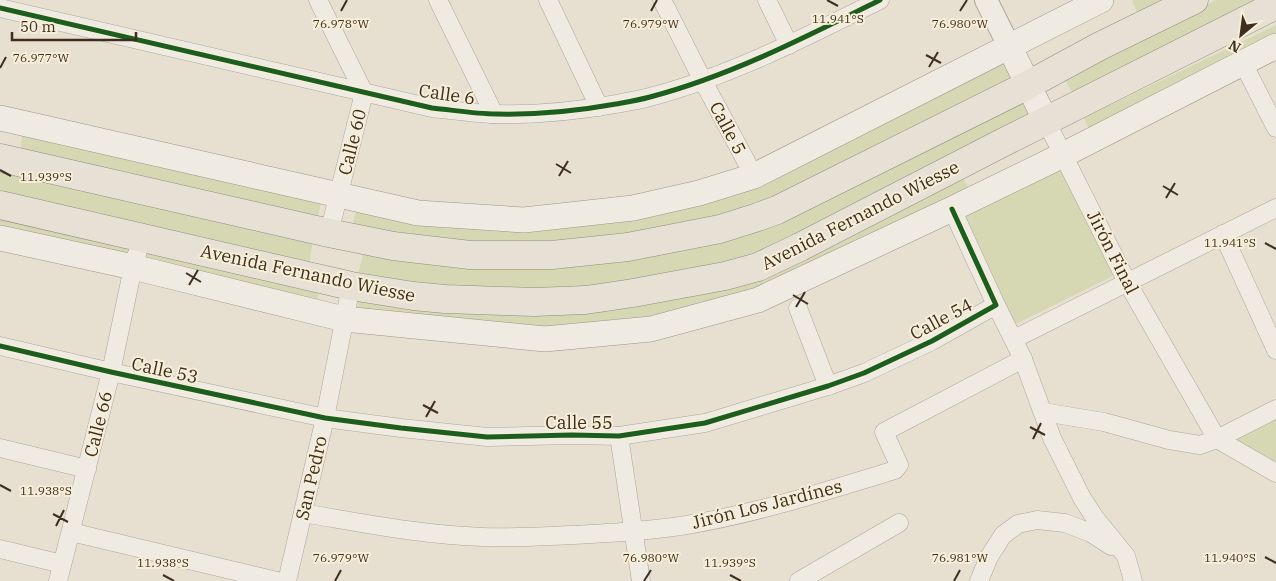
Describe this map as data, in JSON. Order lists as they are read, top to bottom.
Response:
{
  "streets": {
    "main road": ["Avenida Fernando Wiesse", "Jirón Final"],
    "street": [
      "Calle 6",
      "Calle 5",
      "Calle 60",
      "Calle 54",
      "Calle 53",
      "Calle 55",
      "Calle 66",
      "San Pedro",
      "Jirón Los Jardínes"
    ]
  },
  "crossings": [
    ["Calle 6", "Calle 5"],
    ["Calle 6", "Calle 60"],
    ["Avenida Fernando Wiesse", "Jirón Final"],
    ["Avenida Fernando Wiesse", "Calle 54"],
    ["Avenida Fernando Wiesse", "Calle 66"],
    ["Avenida Fernando Wiesse", "San Pedro"],
    ["Calle 54", "Calle 55"],
    ["Calle 53", "Calle 55"],
    ["Calle 53", "Calle 66"],
    ["Calle 53", "San Pedro"],
    ["Calle 55", "San Pedro"],
    ["San Pedro", "Jirón Los Jardínes"]
  ],
  "scale_bar": "50 m",
  "north": "bottom left",
  "coordinates": [
    "11.941°S",
    "76.978°W",
    "76.979°W",
    "76.980°W",
    "76.977°W",
    "11.939°S",
    "11.938°S",
    "11.940°S",
    "76.981°W"
  ]
}
